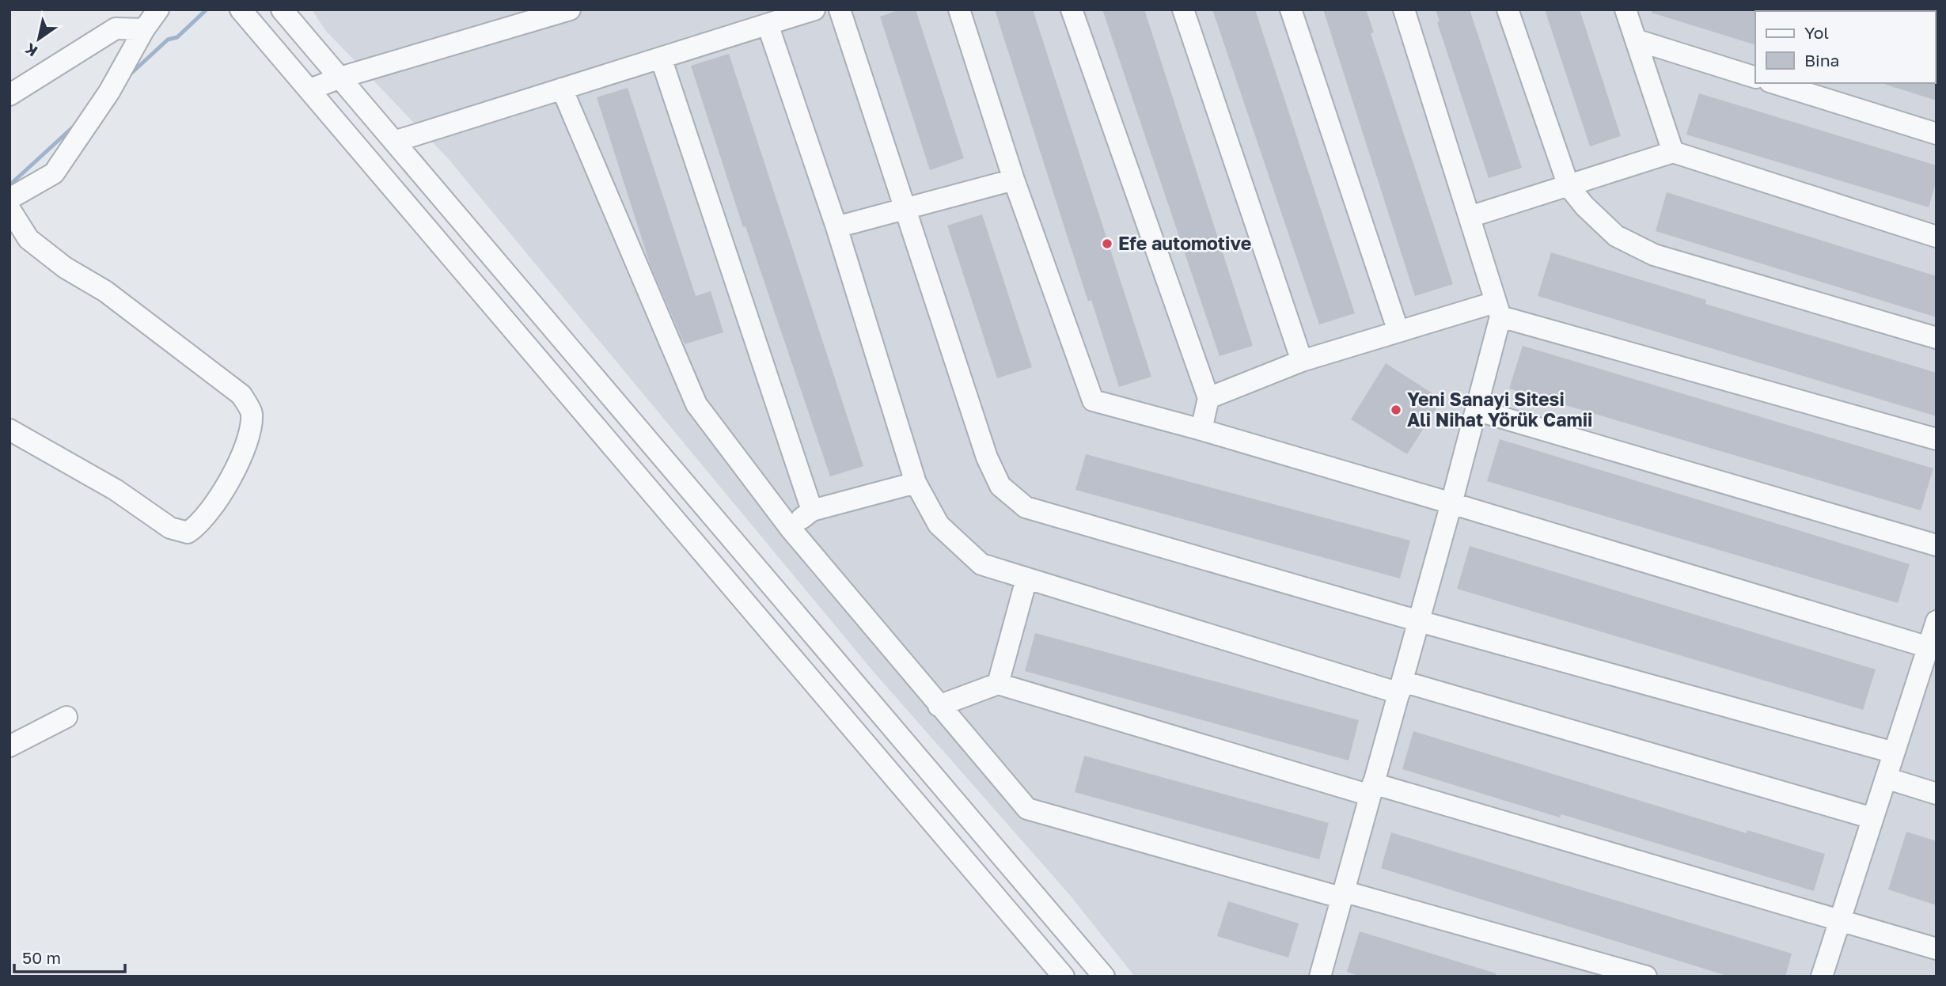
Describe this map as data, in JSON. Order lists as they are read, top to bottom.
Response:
{
  "places": ["Efe automotive", "Yeni Sanayi Sitesi Ali Nihat Yörük Camii"],
  "legend": ["Yol", "Bina"],
  "scale_bar": "50 m",
  "north": "bottom left"
}
